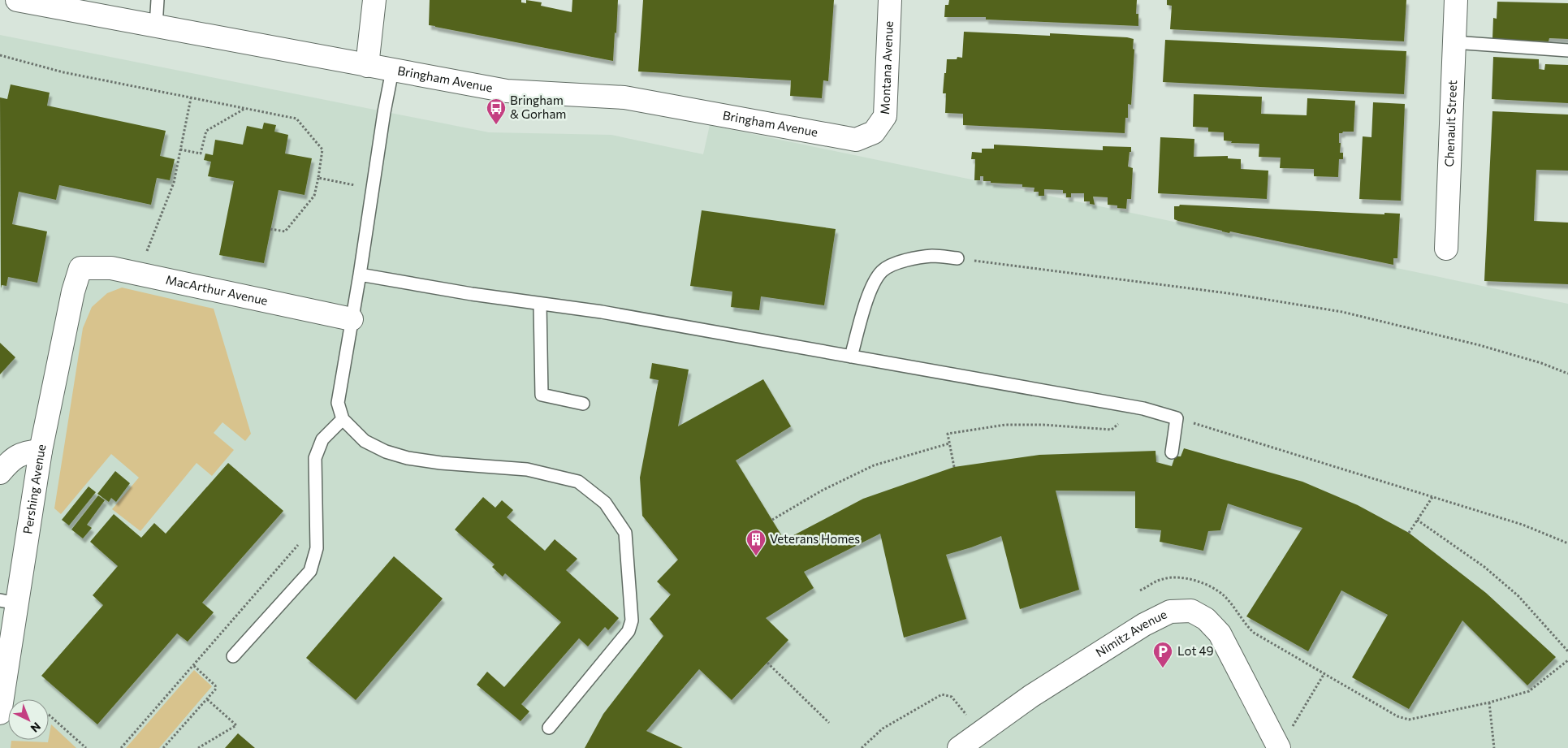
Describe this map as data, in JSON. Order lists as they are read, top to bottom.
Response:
{
  "streets": {
    "street": [
      "Montana Avenue",
      "Bringham Avenue",
      "Chenault Street",
      "MacArthur Avenue",
      "Pershing Avenue",
      "Nimitz Avenue"
    ]
  },
  "crossings": [
    ["Montana Avenue", "Bringham Avenue"],
    ["MacArthur Avenue", "Pershing Avenue"]
  ],
  "places": {
    "bus stop": ["Bringham & Gorham"],
    "building": ["Veterans Homes"],
    "parking": ["Lot 49"]
  },
  "north": "bottom right"
}
